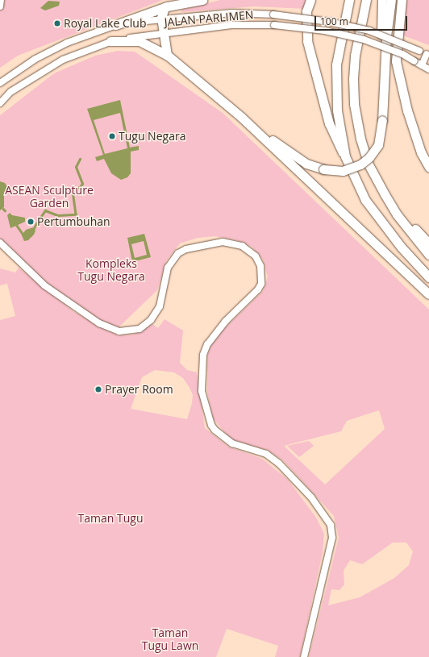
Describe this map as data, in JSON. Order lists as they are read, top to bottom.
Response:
{
  "streets": {
    "street": ["JALAN PARLIMEN"]
  },
  "parks": [
    "ASEAN Sculpture Garden",
    "Kompleks Tugu Negara",
    "Taman Tugu",
    "Taman Tugu Lawn"
  ],
  "places": [
    "Royal Lake Club",
    "Tugu Negara",
    "Pertumbuhan",
    "Prayer Room"
  ],
  "scale_bar": "100 m"
}
